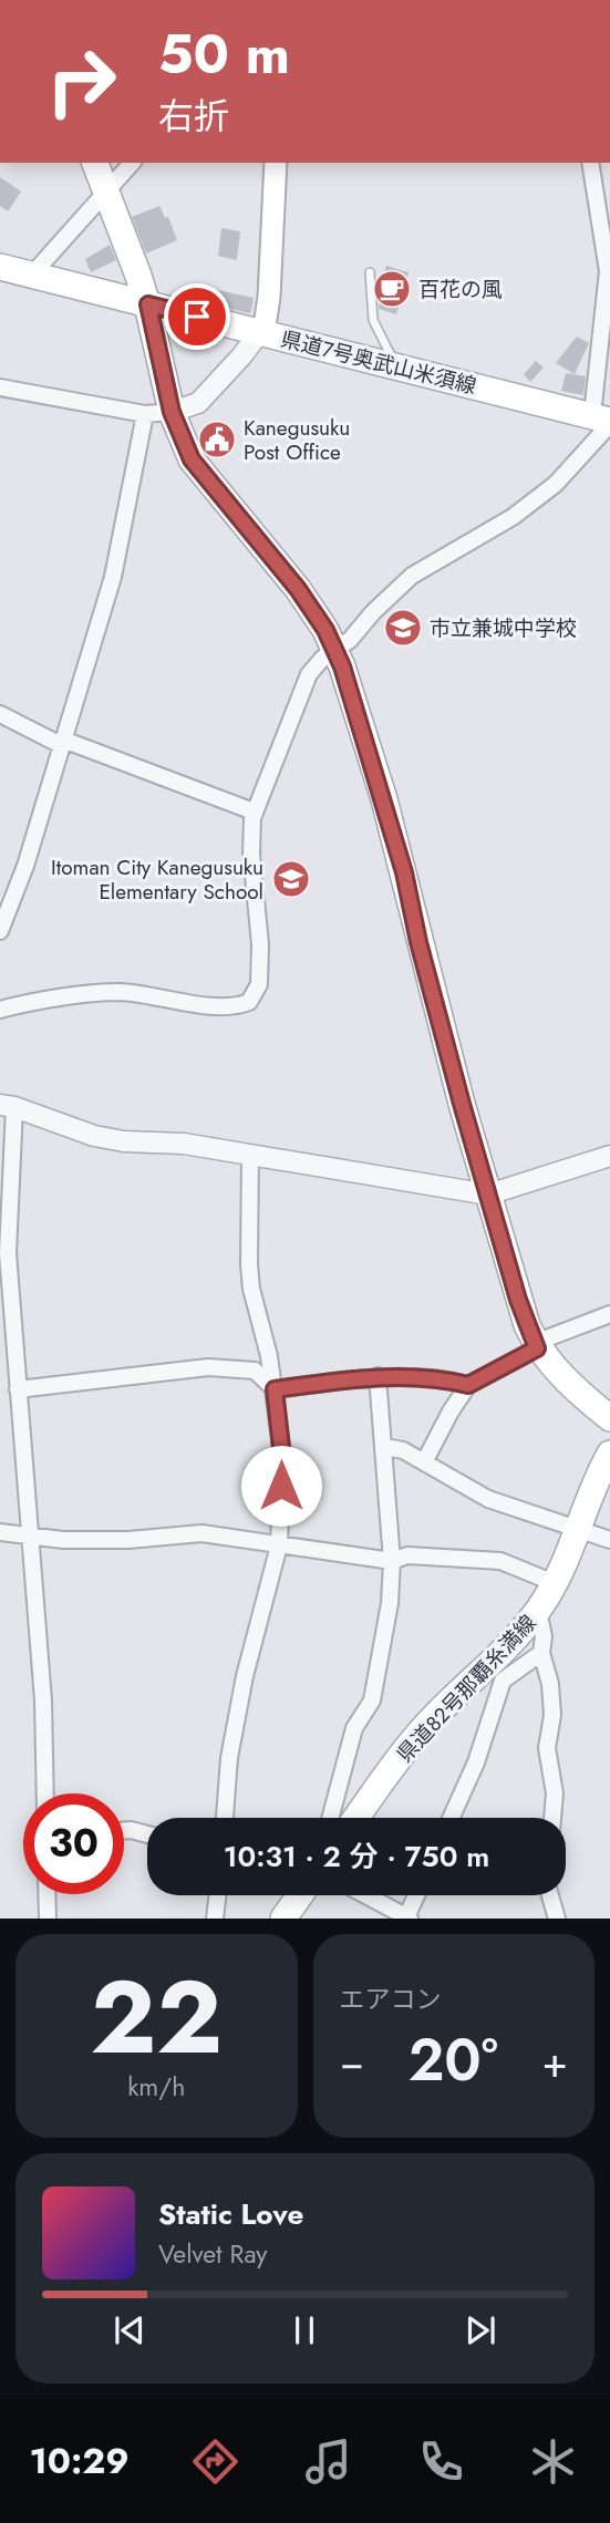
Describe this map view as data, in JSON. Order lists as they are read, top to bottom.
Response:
{
  "streets": {
    "main road": ["県道7号奥武山米須線", "県道82号那覇糸満線"]
  },
  "places": {
    "cafe": ["百花の風"],
    "public building": ["Kanegusuku Post Office"],
    "school or university": ["市立兼城中学校", "Itoman City Kanegusuku Elementary School"]
  },
  "page": {
    "turn": ["50 m", "右折"],
    "limit": "30",
    "trip": "10:31 · 2 分 · 750 m",
    "tile": [
      ["22", "km/h"],
      "エアコン"
    ],
    "heat": ["−", "20°", "+"],
    "song": ["Static Love", "Velvet Ray"],
    "tabs": "10:29"
  }
}
